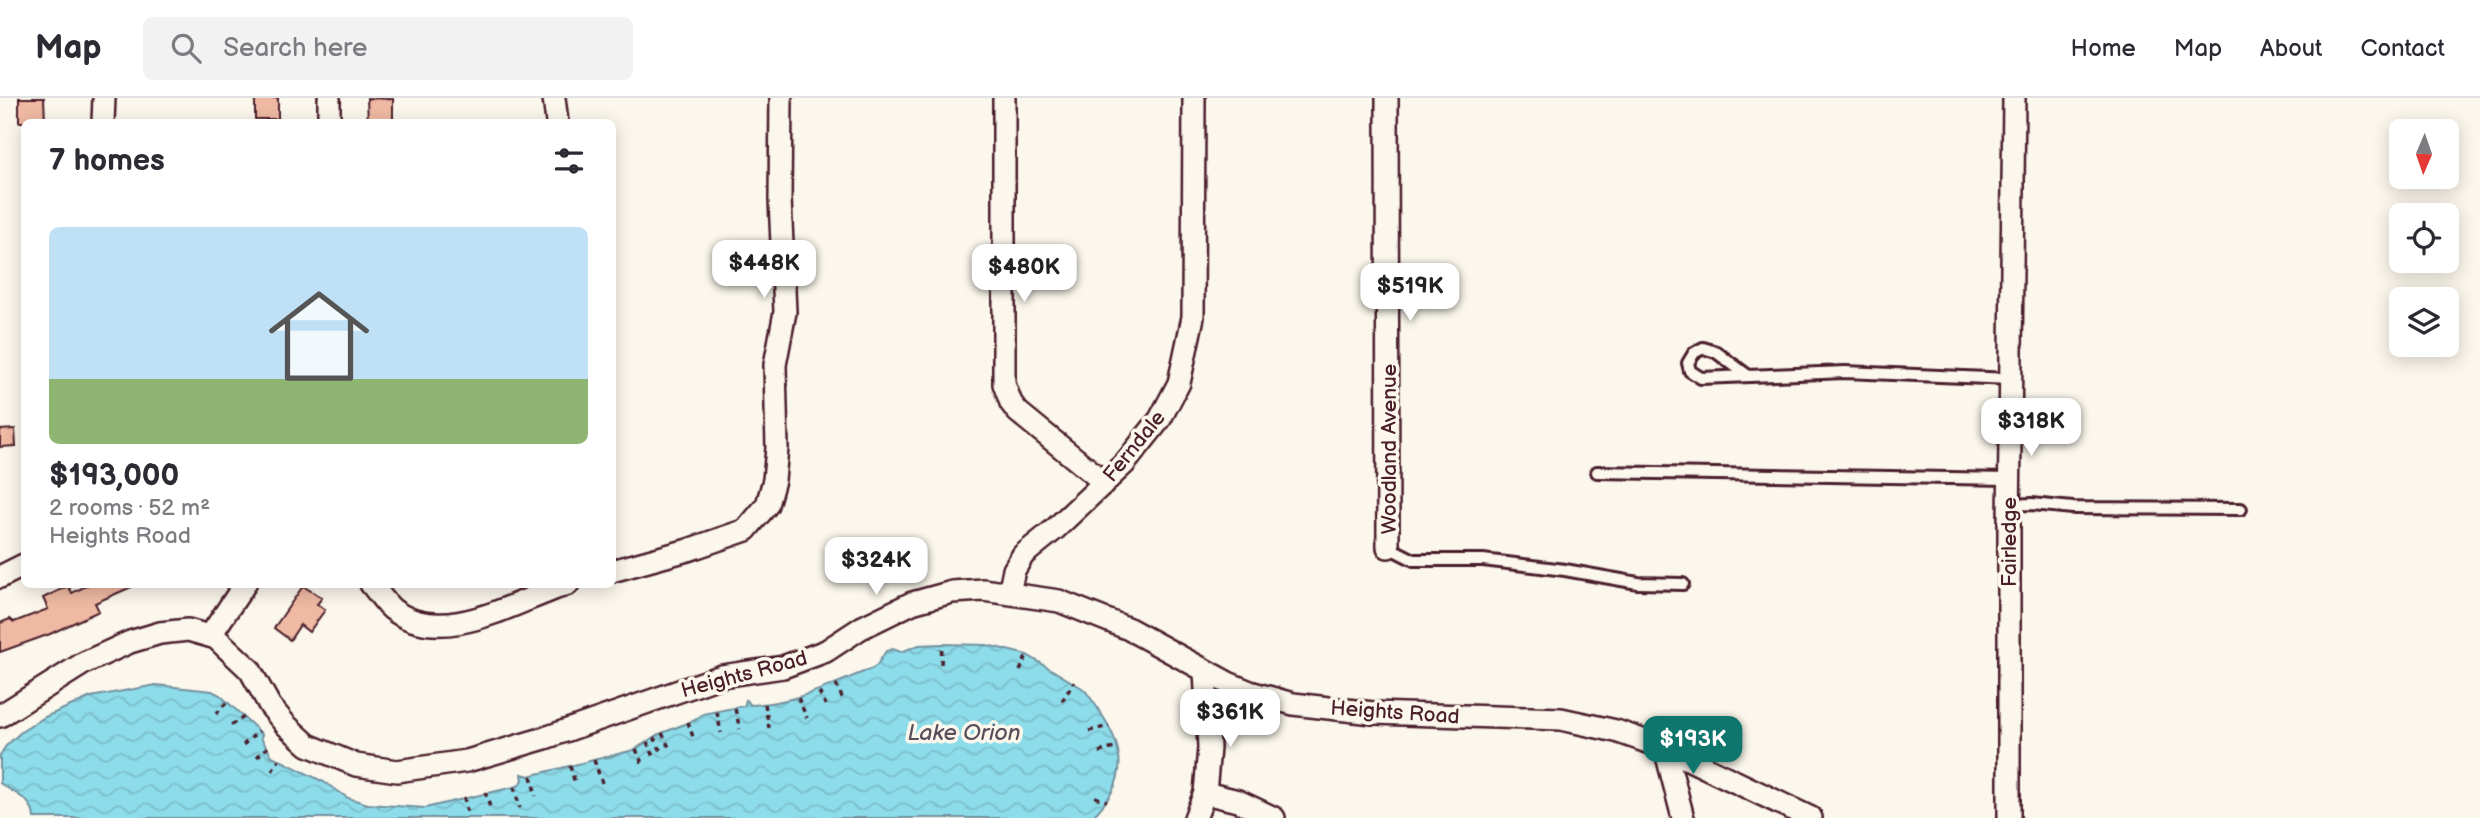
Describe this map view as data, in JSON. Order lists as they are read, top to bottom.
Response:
{
  "streets": {
    "street": [
      "Ferndale",
      "Woodland Avenue",
      "Fairledge",
      "Heights Road"
    ]
  },
  "crossings": [
    ["Ferndale", "Heights Road"]
  ],
  "water": ["Lake Orion"],
  "north": "bottom",
  "page": {
    "header": "Map",
    "search": "Search here",
    "nav": [
      "Home",
      "Map",
      "About",
      "Contact"
    ],
    "heading": "7 homes",
    "list": [
      {
        "name": "$193,000",
        "note": "2 rooms · 52 m² · Heights Road"
      }
    ],
    "price": [
      "$448K",
      "$480K",
      "$519K",
      "$318K",
      "$324K",
      "$361K",
      "$193K"
    ]
  }
}
